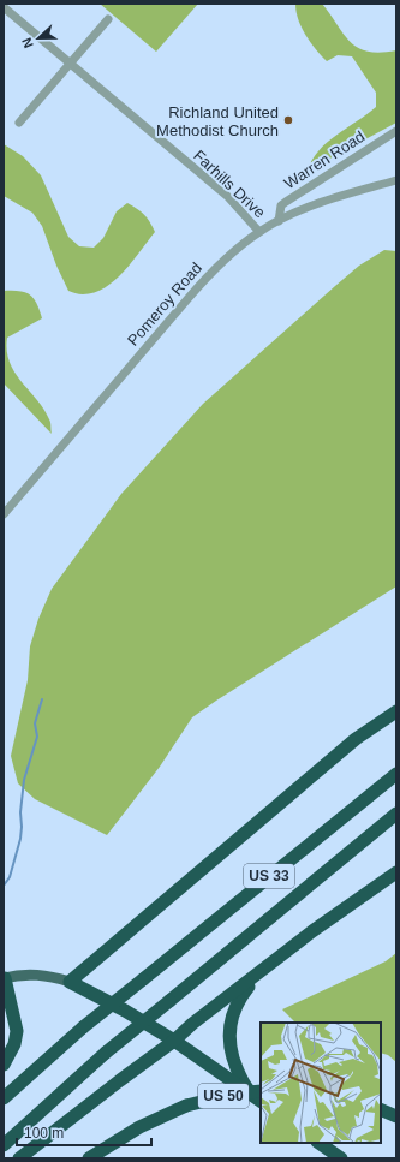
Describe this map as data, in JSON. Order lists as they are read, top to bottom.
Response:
{
  "streets": {
    "highway": ["US 33", "US 50"],
    "street": ["Warren Road", "Farhills Drive", "Pomeroy Road"]
  },
  "crossings": [
    ["Warren Road", "Pomeroy Road"],
    ["Farhills Drive", "Pomeroy Road"]
  ],
  "places": ["Richland United Methodist Church"],
  "scale_bar": "100 m",
  "north": "left"
}
